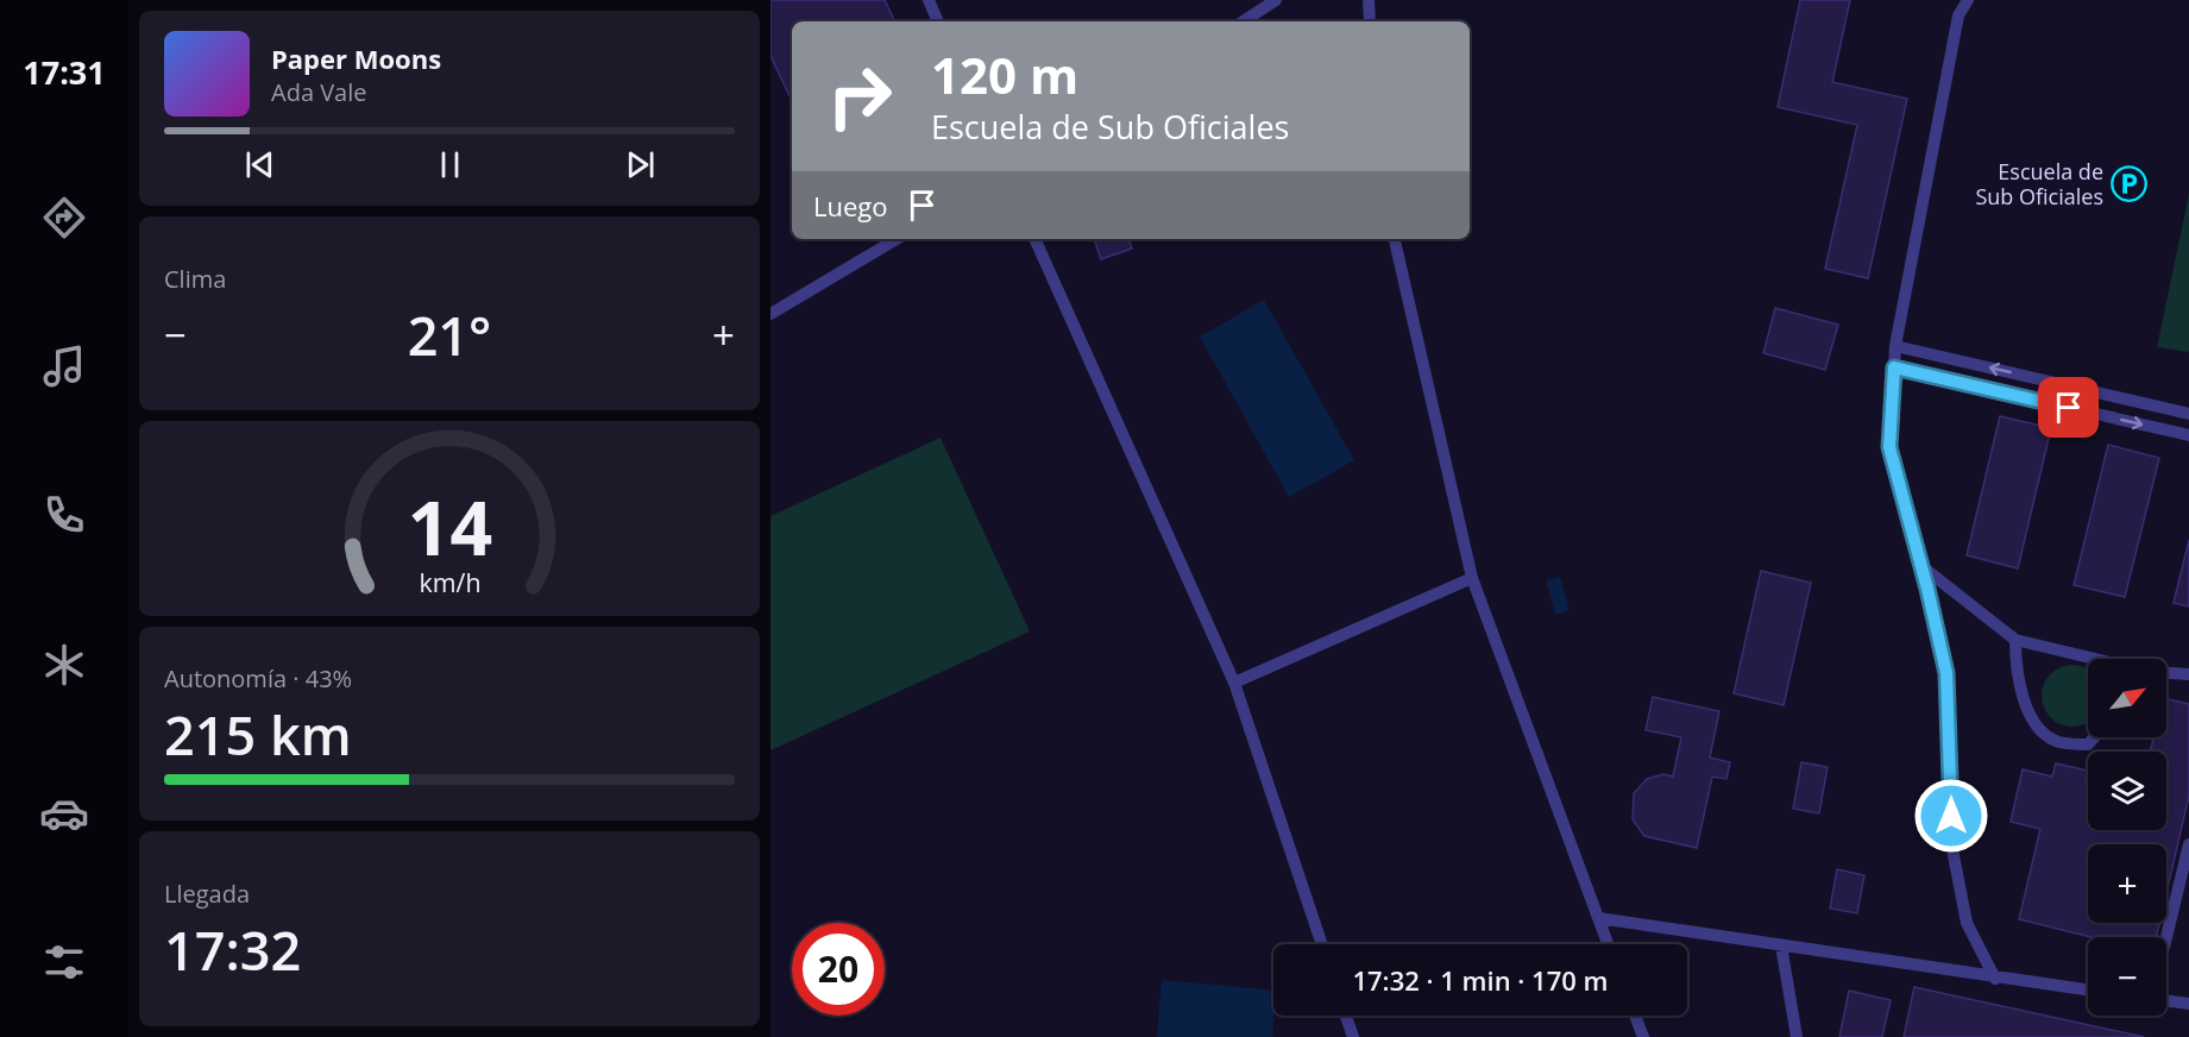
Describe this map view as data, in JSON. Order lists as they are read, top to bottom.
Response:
{
  "places": {
    "parking": ["Escuela de Sub Oficiales"]
  },
  "north": "top right",
  "page": {
    "tabs": "17:31",
    "turn": ["120 m", "Escuela de Sub Oficiales"],
    "song": ["Paper Moons", "Ada Vale"],
    "then": "Luego",
    "tile": [
      "Clima",
      ["Autonomía · 43%", "215 km"],
      ["Llegada", "17:32"]
    ],
    "heat": ["−", "21°", "+"],
    "map_buttons": ["+", "−"],
    "limit": "20",
    "trip": "17:32 · 1 min · 170 m",
    "gauge": ["14", "km/h"]
  }
}
